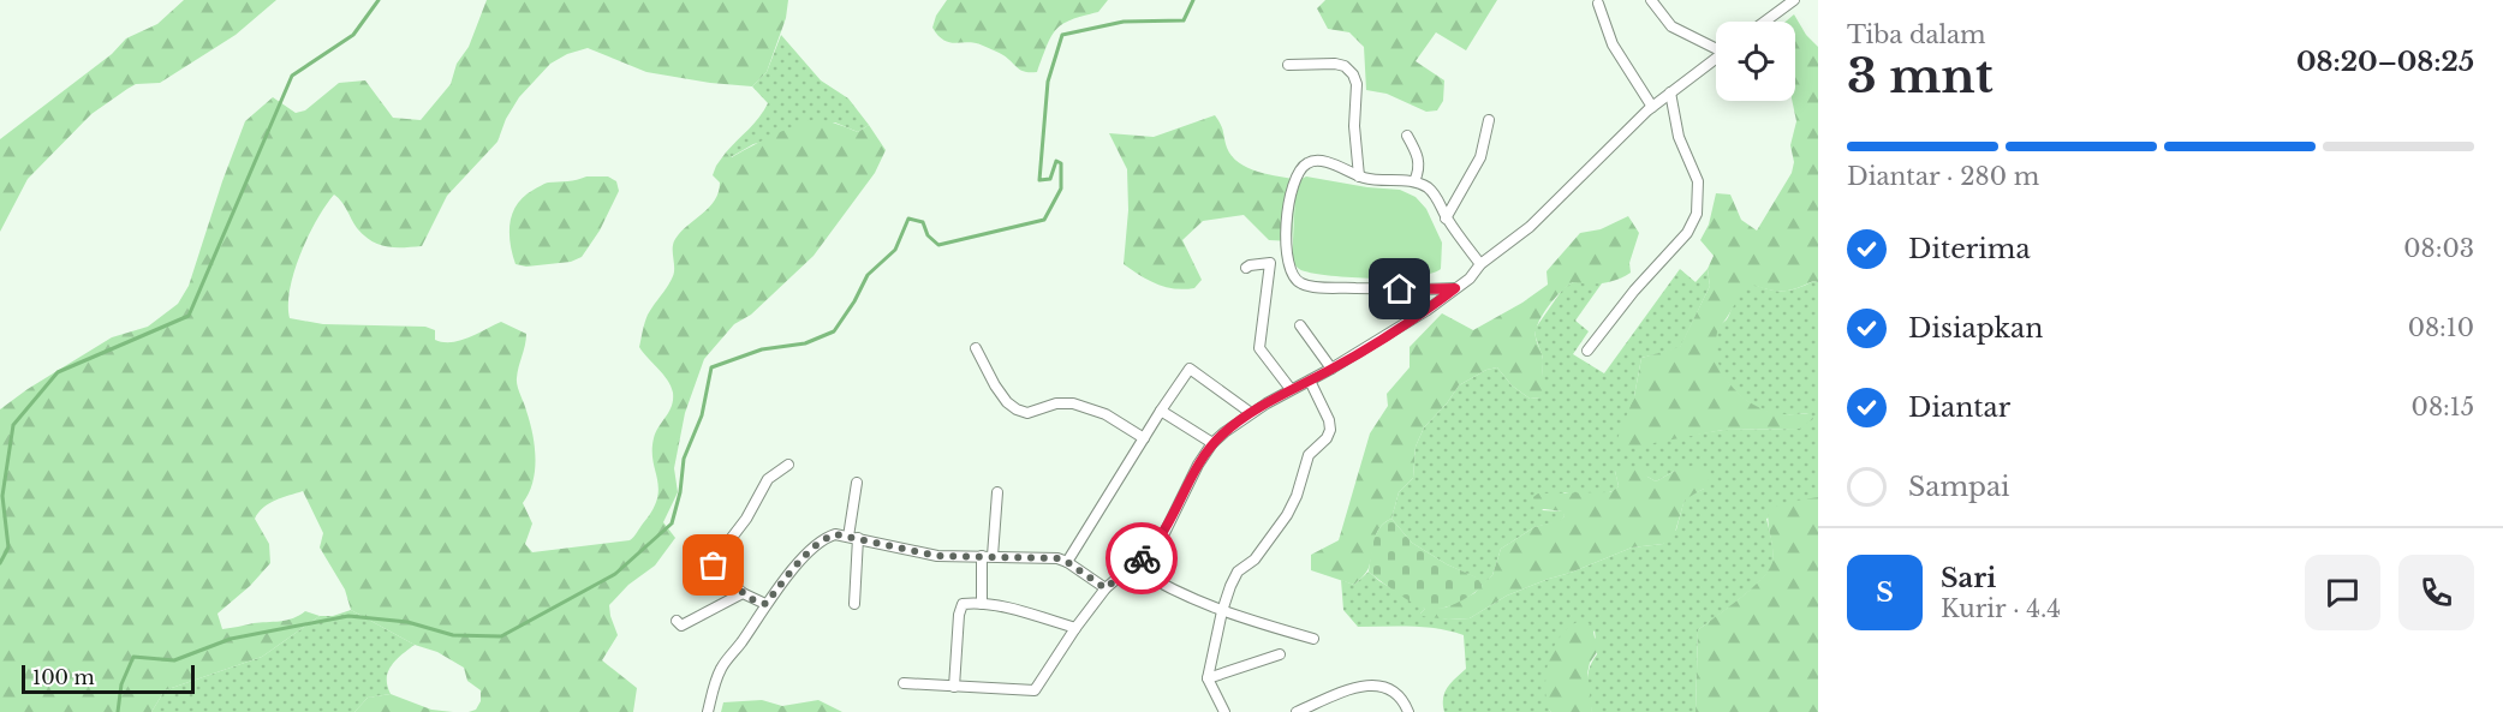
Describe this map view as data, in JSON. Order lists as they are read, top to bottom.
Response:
{
  "scale_bar": "100 m",
  "page": {
    "heading": ["3 mnt", "Tiba dalam", "08:20–08:25"],
    "panel": ["Sari", "Kurir · 4.4"],
    "bar": "Diantar · 280 m",
    "list": [
      ["Diterima", "08:03"],
      ["Disiapkan", "08:10"],
      ["Diantar", "08:15"],
      "Sampai"
    ],
    "round": "S",
    "scale": "100 m"
  }
}
